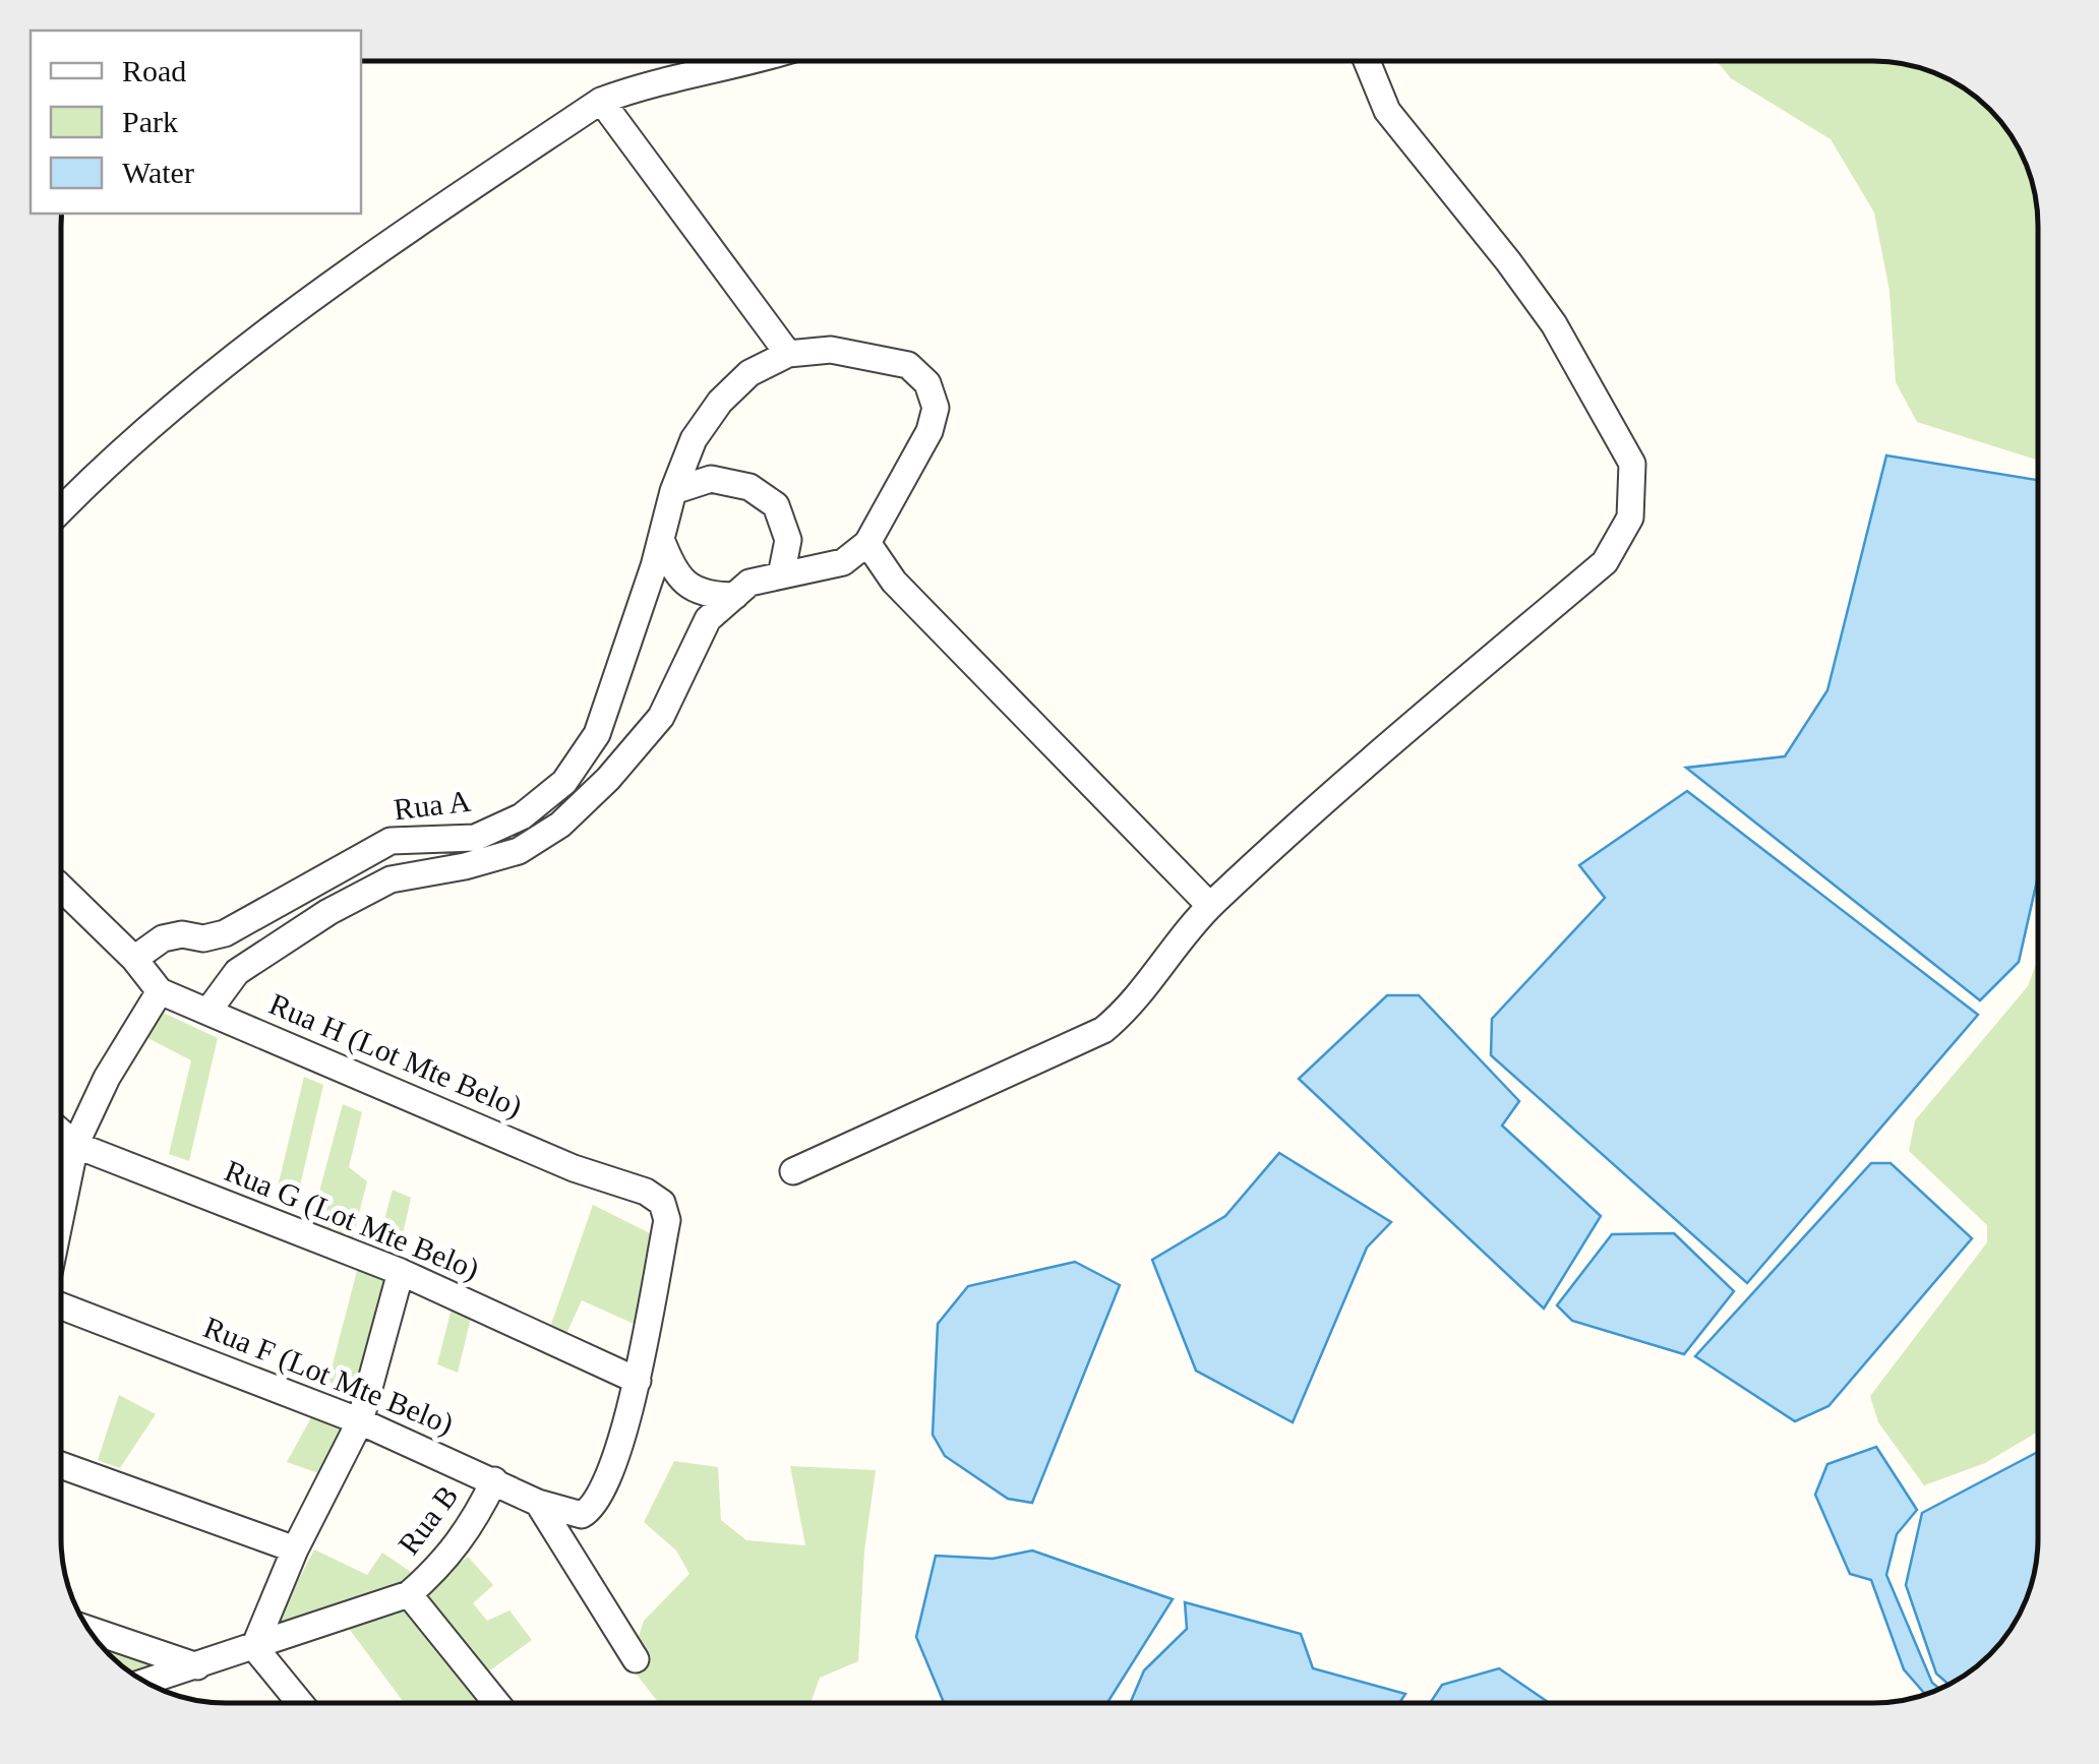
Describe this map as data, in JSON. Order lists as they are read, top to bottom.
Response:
{
  "streets": {
    "street": [
      "Rua A",
      "Rua H (Lot Mte Belo)",
      "Rua G (Lot Mte Belo)",
      "Rua F (Lot Mte Belo)",
      "Rua B"
    ]
  },
  "crossings": [
    ["Rua A", "Rua H (Lot Mte Belo)"],
    ["Rua H (Lot Mte Belo)", "Rua G (Lot Mte Belo)"],
    ["Rua H (Lot Mte Belo)", "Rua F (Lot Mte Belo)"],
    ["Rua G (Lot Mte Belo)", "Rua F (Lot Mte Belo)"],
    ["Rua F (Lot Mte Belo)", "Rua B"]
  ],
  "legend": ["Road", "Park", "Water"]
}
